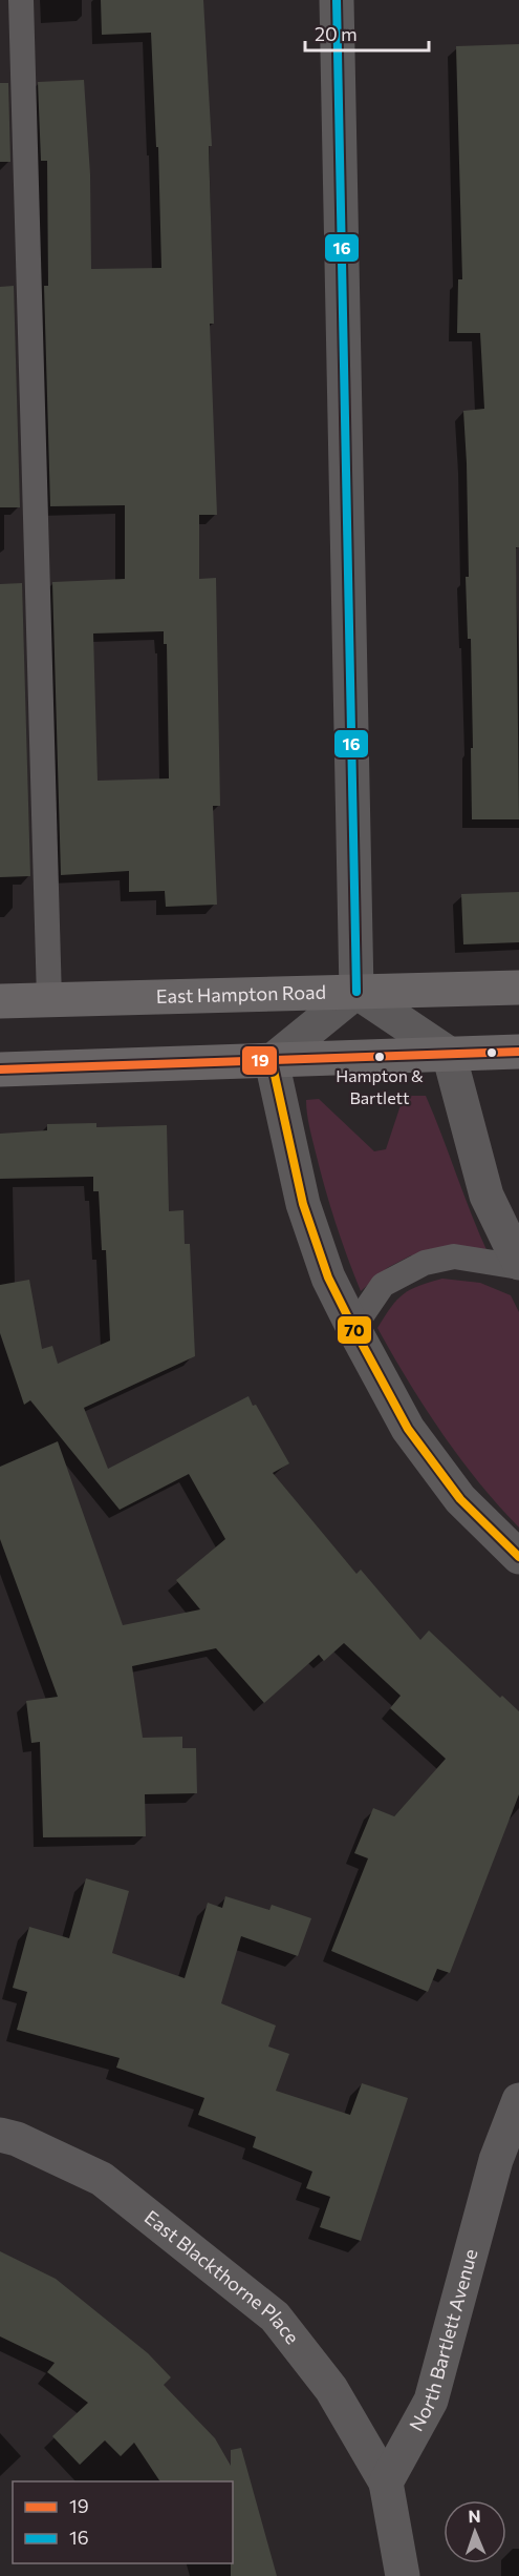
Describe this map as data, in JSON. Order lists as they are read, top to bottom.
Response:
{
  "streets": {
    "main road": ["East Hampton Road"],
    "street": ["East Blackthorne Place", "North Bartlett Avenue"]
  },
  "crossings": [
    ["East Blackthorne Place", "North Bartlett Avenue"]
  ],
  "places": ["Hampton & Bartlett"],
  "lines": ["transit line 16", "transit line 19", "transit line 70"],
  "legend": ["19", "16"],
  "scale_bar": "20 m",
  "north": "top"
}
